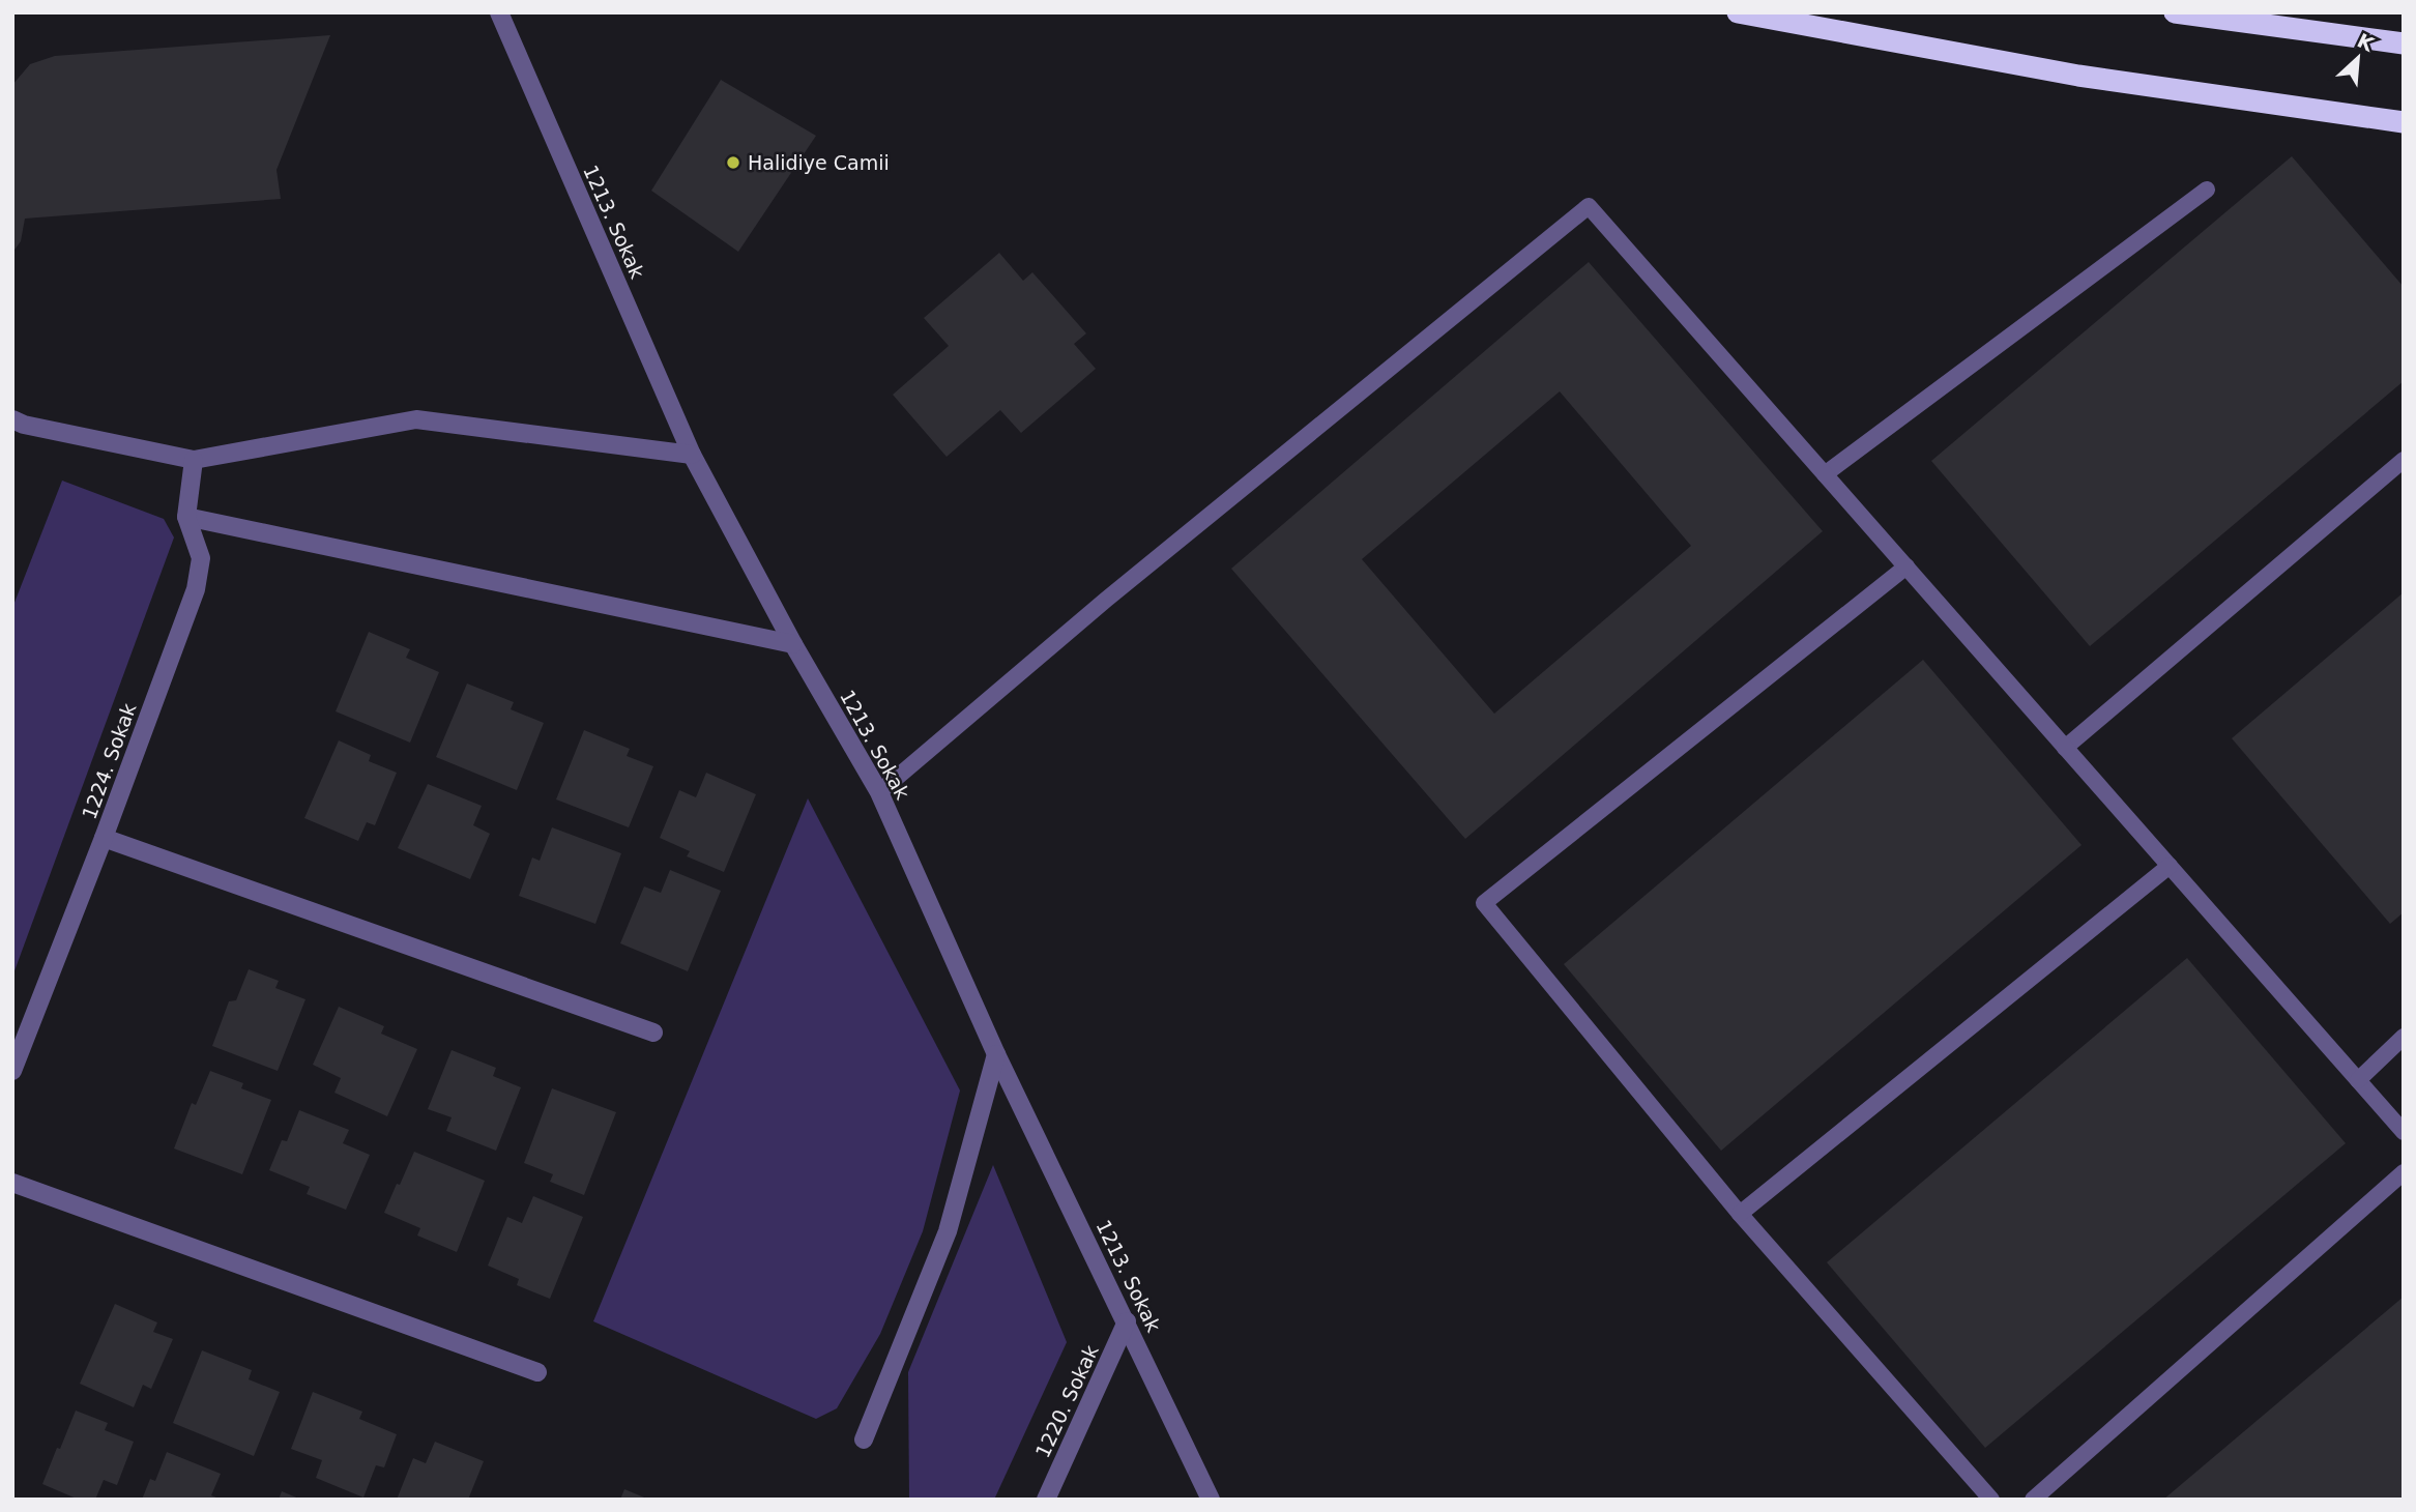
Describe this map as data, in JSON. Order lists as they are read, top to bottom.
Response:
{
  "streets": {
    "street": ["1213. Sokak", "1224. Sokak", "1220. Sokak"]
  },
  "crossings": [
    ["1213. Sokak", "1220. Sokak"]
  ],
  "places": ["Halidiye Camii"],
  "north": "top right"
}
